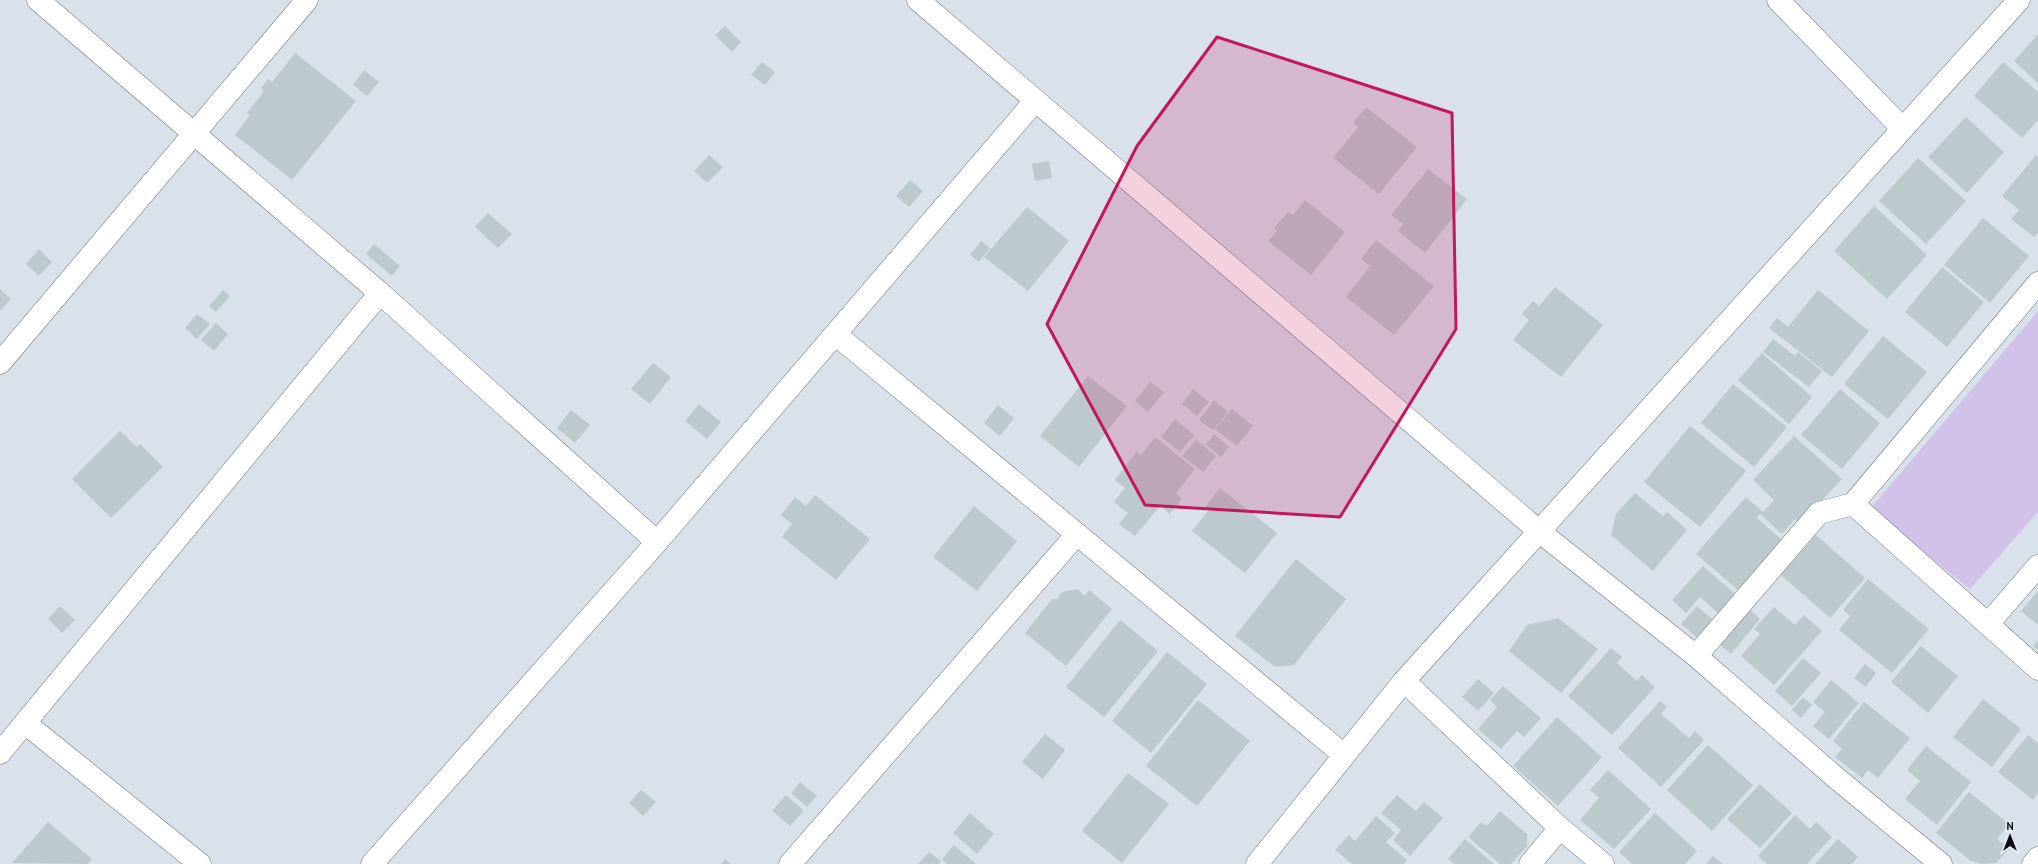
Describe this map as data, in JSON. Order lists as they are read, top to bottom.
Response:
{
  "north": "top"
}
